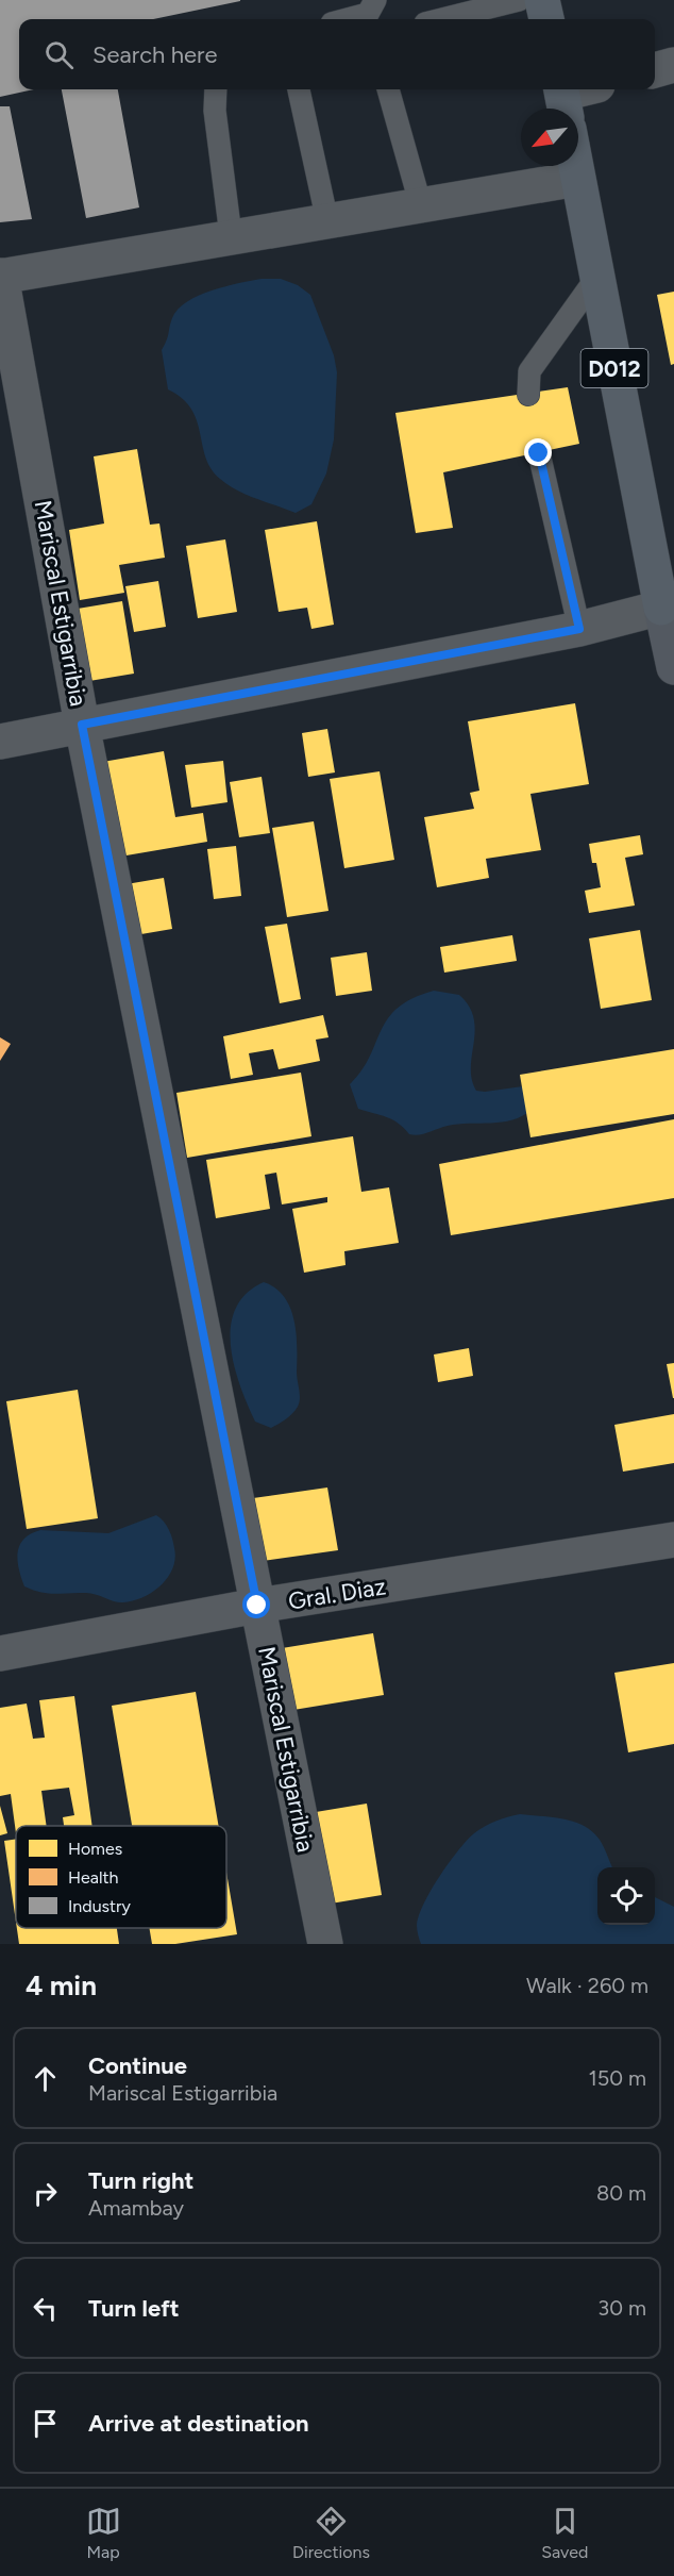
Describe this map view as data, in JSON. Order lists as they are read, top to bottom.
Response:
{
  "streets": {
    "main road": ["D012"],
    "street": ["Mariscal Estigarribia", "Gral. Diaz"]
  },
  "crossings": [
    ["Mariscal Estigarribia", "Gral. Diaz"]
  ],
  "legend": ["Homes", "Health", "Industry"],
  "north": "bottom left",
  "page": {
    "search": "Search here",
    "heading": ["4 min", "Walk · 260 m"],
    "list": [
      ["Continue", "Mariscal Estigarribia", "150 m"],
      ["Turn right", "Amambay", "80 m"],
      ["Turn left", "30 m"],
      "Arrive at destination"
    ],
    "nav": ["Map", "Directions", "Saved"]
  }
}
